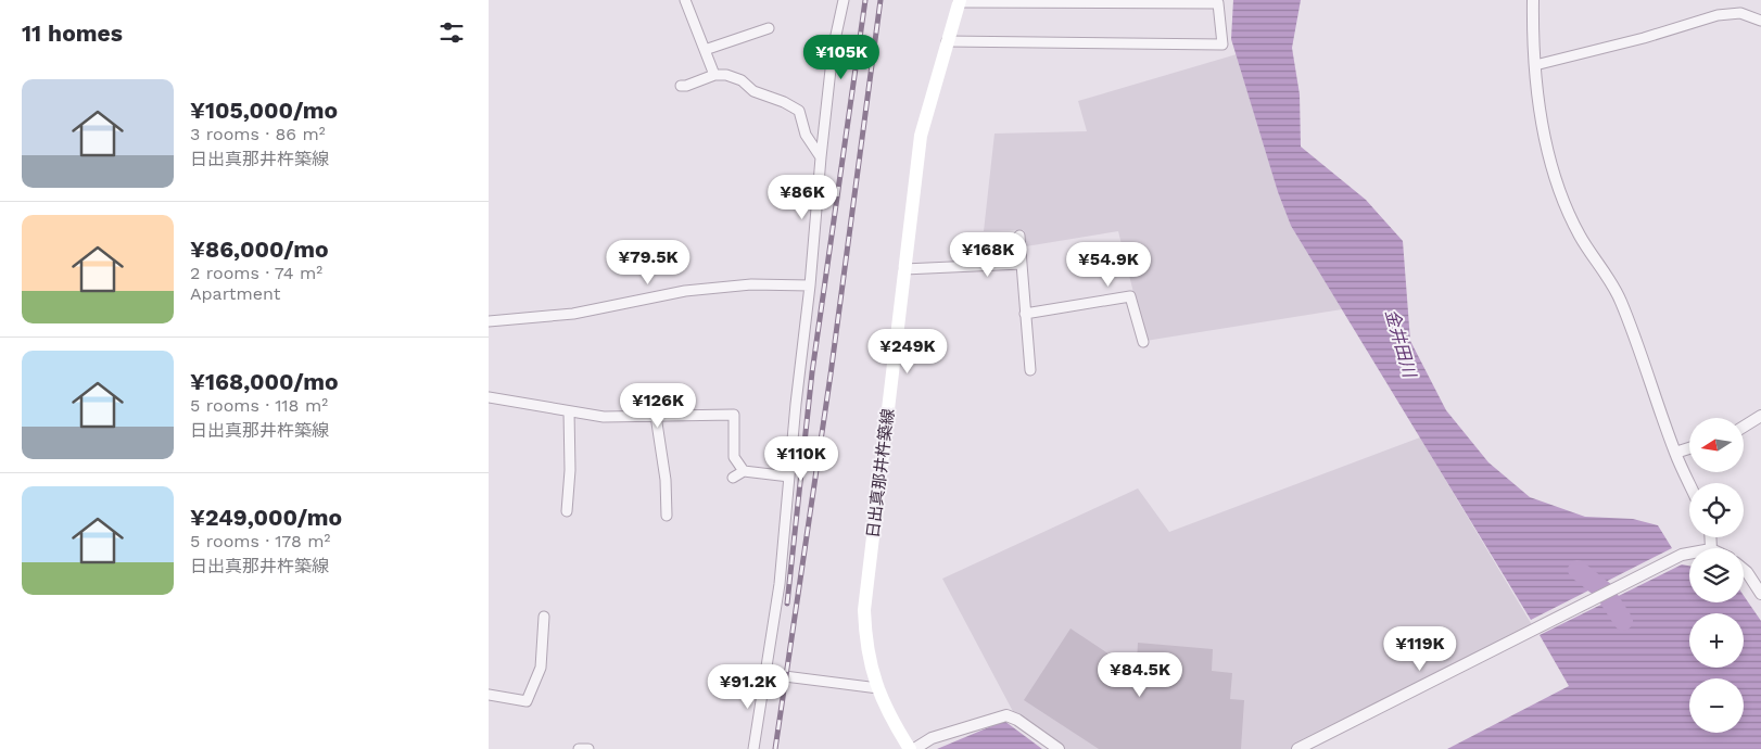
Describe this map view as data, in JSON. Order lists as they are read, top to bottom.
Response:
{
  "streets": {
    "main road": ["日出真那井杵築線"]
  },
  "water": ["金井田川"],
  "north": "left",
  "page": {
    "heading": "11 homes",
    "price": [
      "¥105K",
      "¥86K",
      "¥168K",
      "¥79.5K",
      "¥54.9K",
      "¥249K",
      "¥126K",
      "¥110K",
      "¥119K",
      "¥84.5K",
      "¥91.2K"
    ],
    "list": [
      {
        "name": "¥105,000/mo",
        "note": "3 rooms · 86 m² · 日出真那井杵築線"
      },
      {
        "name": "¥86,000/mo",
        "note": "2 rooms · 74 m² · Apartment"
      },
      {
        "name": "¥168,000/mo",
        "note": "5 rooms · 118 m² · 日出真那井杵築線"
      },
      {
        "name": "¥249,000/mo",
        "note": "5 rooms · 178 m² · 日出真那井杵築線"
      }
    ],
    "map_buttons": ["+", "−"]
  }
}
